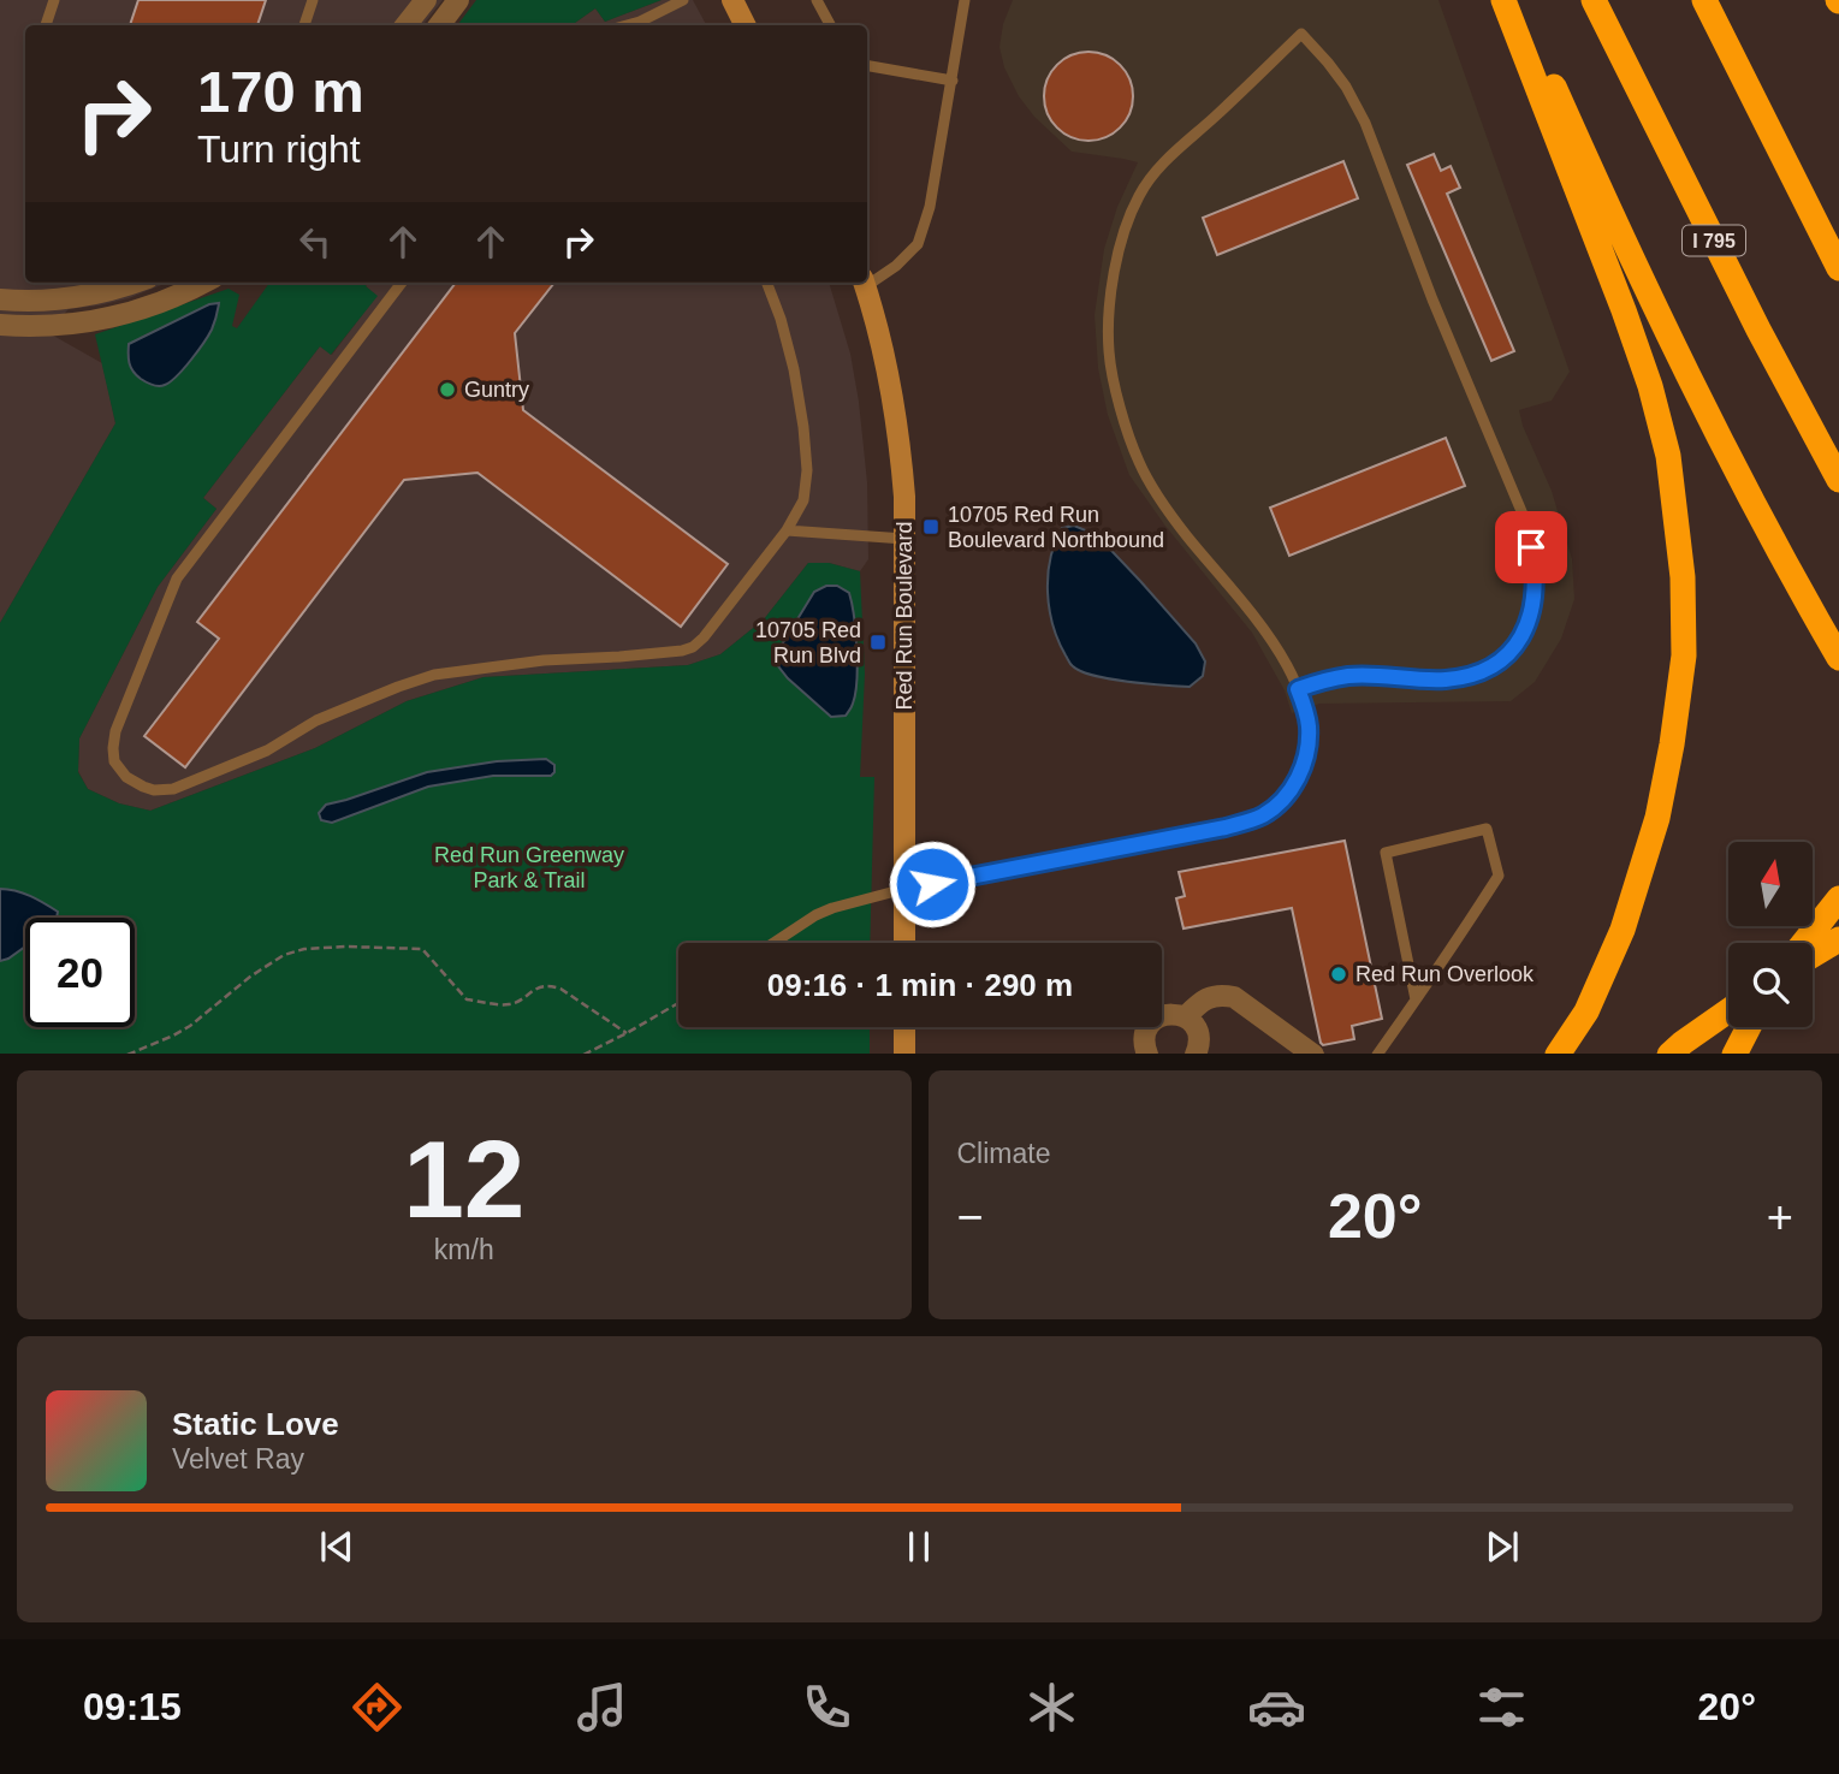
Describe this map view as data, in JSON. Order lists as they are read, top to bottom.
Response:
{
  "streets": {
    "highway": ["I 795"],
    "main road": ["Red Run Boulevard"]
  },
  "parks": ["Red Run Greenway Park & Trail"],
  "places": {
    "other": ["Guntry", "Red Run Overlook"],
    "transit": ["10705 Red Run Boulevard Northbound", "10705 Red Run Blvd"]
  },
  "north": "top",
  "page": {
    "turn": ["170 m", "Turn right"],
    "limit": "20",
    "trip": "09:16 · 1 min · 290 m",
    "tile": [
      ["12", "km/h"],
      "Climate"
    ],
    "heat": ["−", "20°", "+"],
    "song": ["Static Love", "Velvet Ray"],
    "tabs": ["09:15", "20°"]
  }
}
